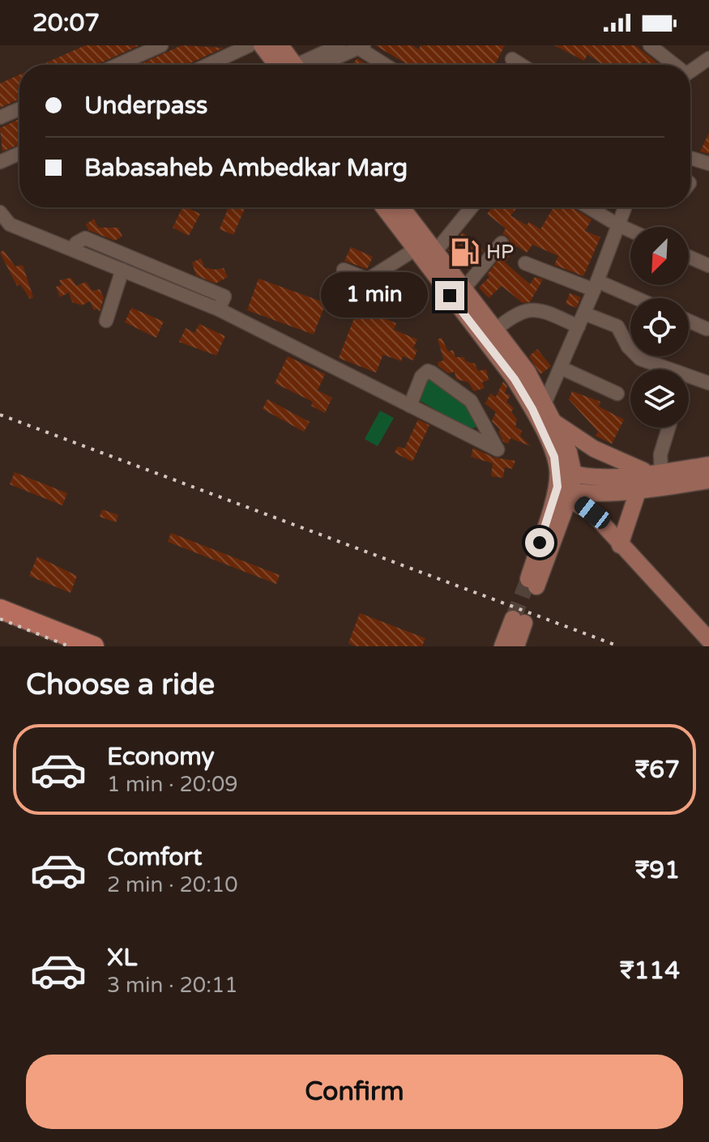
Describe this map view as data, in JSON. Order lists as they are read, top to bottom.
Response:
{
  "places": {
    "fuel station": ["HP"]
  },
  "north": "bottom left",
  "page": {
    "status": "20:07",
    "banner": ["Underpass", "Babasaheb Ambedkar Marg"],
    "bubble": "1 min",
    "heading": "Choose a ride",
    "list": [
      {
        "name": "Economy",
        "note": "1 min · 20:09",
        "value": "₹67"
      },
      {
        "name": "Comfort",
        "note": "2 min · 20:10",
        "value": "₹91"
      },
      {
        "name": "XL",
        "note": "3 min · 20:11",
        "value": "₹114"
      }
    ],
    "buttons": "Confirm"
  }
}
